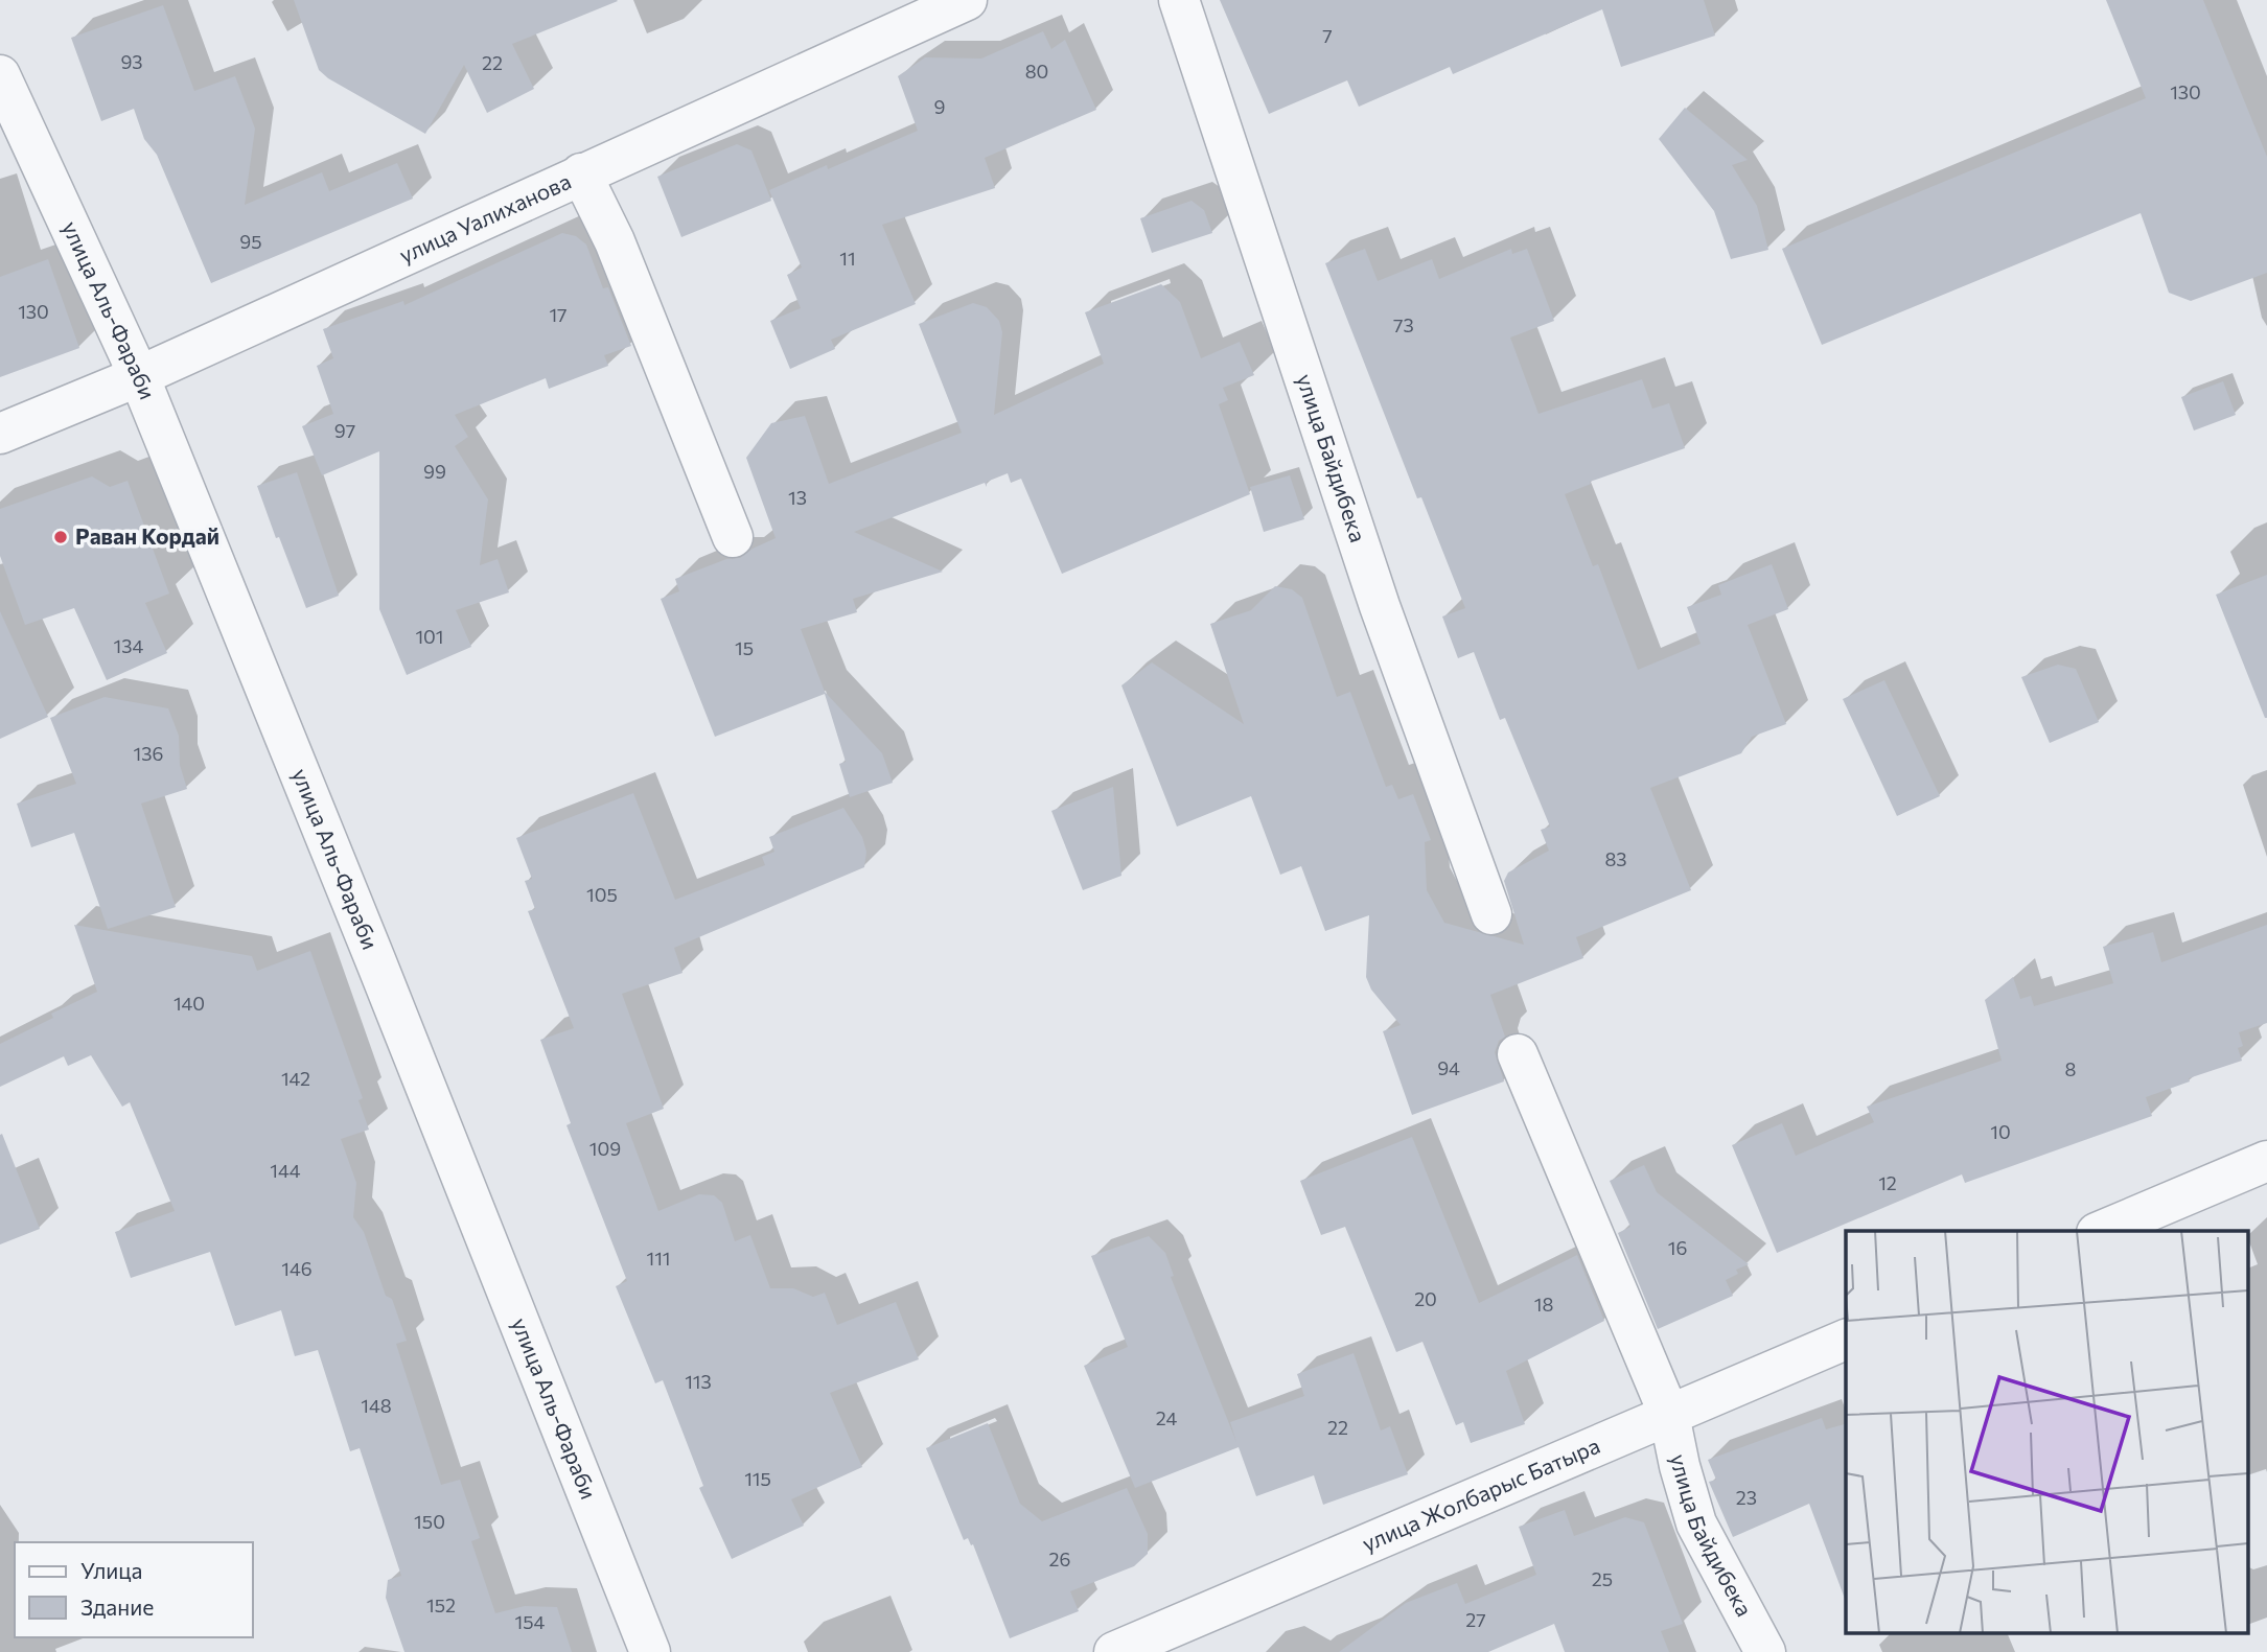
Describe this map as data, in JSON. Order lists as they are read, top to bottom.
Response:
{
  "streets": {
    "street": [
      "улица Уалиханова",
      "улица Аль-Фараби",
      "улица Байдибека",
      "улица Жолбарыс Батыра"
    ]
  },
  "crossings": [
    ["улица Уалиханова", "улица Аль-Фараби"],
    ["улица Байдибека", "улица Жолбарыс Батыра"]
  ],
  "places": ["Раван Кордай"],
  "house_numbers": [
    "7",
    "93",
    "22",
    "80",
    "130",
    "9",
    "95",
    "11",
    "130",
    "17",
    "73",
    "97",
    "99",
    "13",
    "101",
    "134",
    "15",
    "136",
    "83",
    "105",
    "140",
    "94",
    "8",
    "142",
    "10",
    "109",
    "144",
    "12",
    "16",
    "111",
    "146",
    "20",
    "18",
    "113",
    "148",
    "24",
    "22",
    "115",
    "23",
    "150",
    "26",
    "25",
    "152",
    "27",
    "154"
  ],
  "legend": ["Улица", "Здание"]
}
